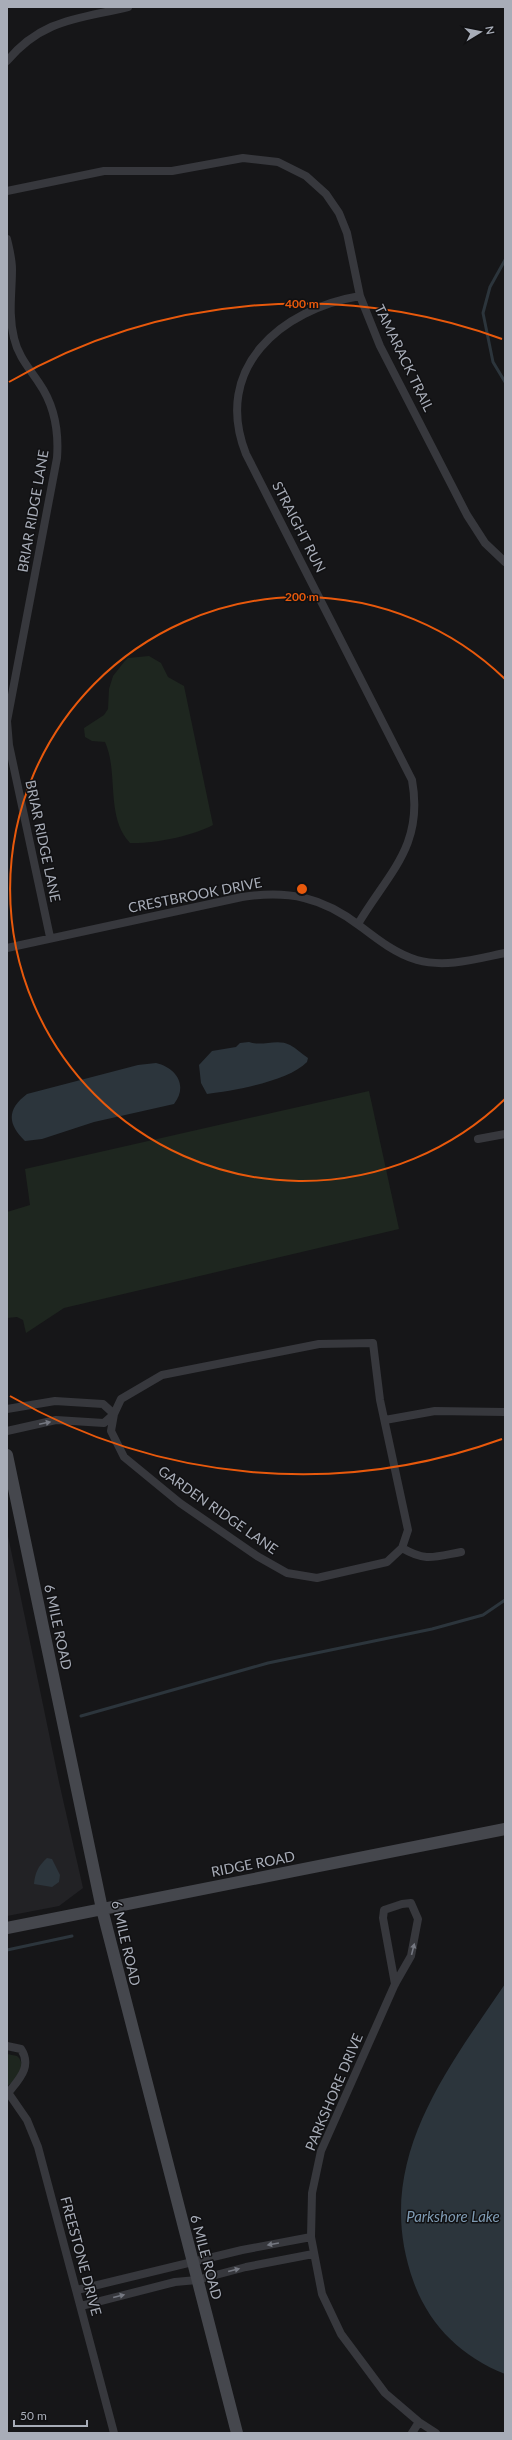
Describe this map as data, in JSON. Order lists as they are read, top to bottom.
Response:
{
  "streets": {
    "street": [
      "TAMARACK TRAIL",
      "BRIAR RIDGE LANE",
      "STRAIGHT RUN",
      "CRESTBROOK DRIVE",
      "GARDEN RIDGE LANE",
      "6 MILE ROAD",
      "RIDGE ROAD",
      "PARKSHORE DRIVE",
      "FREESTONE DRIVE"
    ]
  },
  "crossings": [
    ["TAMARACK TRAIL", "STRAIGHT RUN"],
    ["BRIAR RIDGE LANE", "CRESTBROOK DRIVE"],
    ["STRAIGHT RUN", "CRESTBROOK DRIVE"],
    ["6 MILE ROAD", "RIDGE ROAD"]
  ],
  "water": ["Parkshore Lake"],
  "scale_bar": "50 m",
  "north": "right",
  "rings": ["400 m", "200 m"]
}
